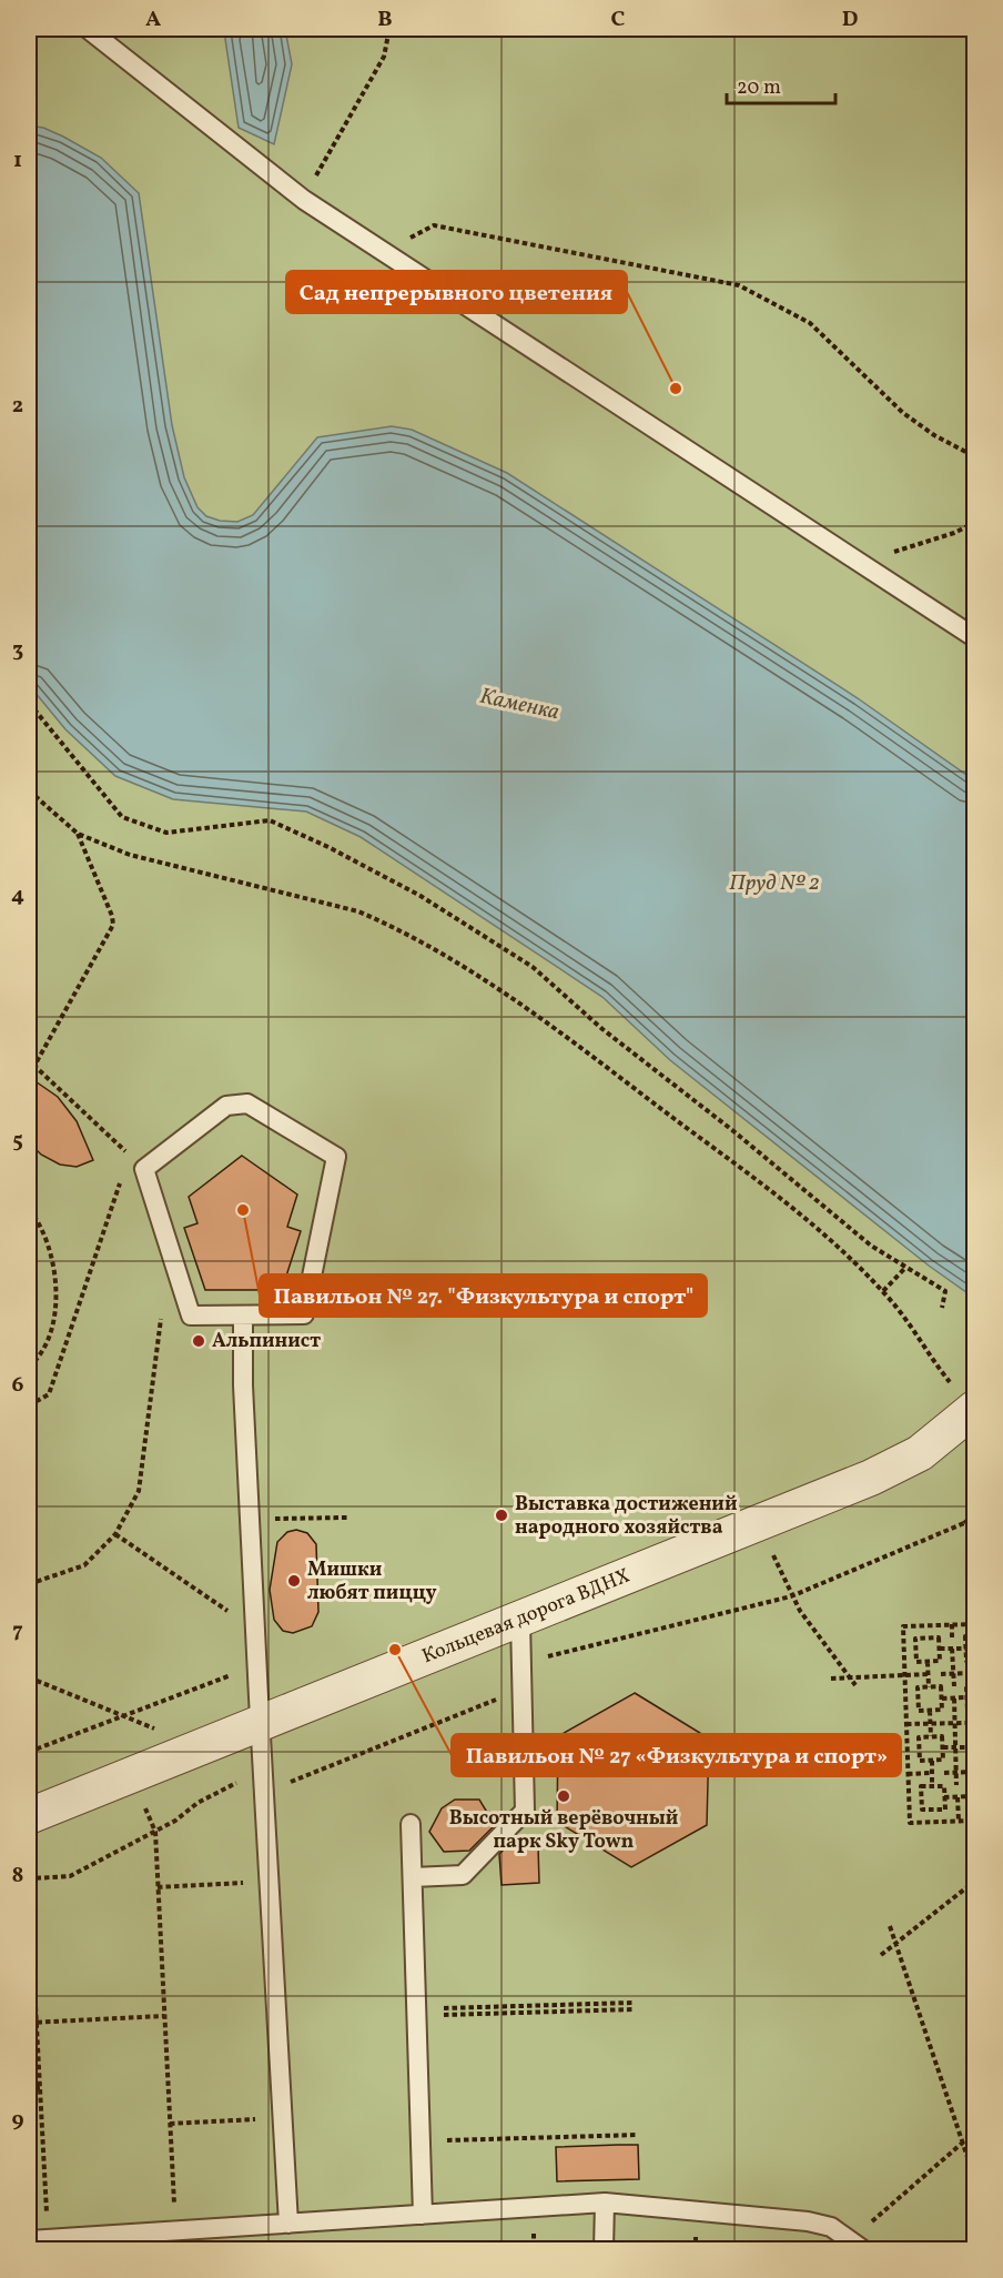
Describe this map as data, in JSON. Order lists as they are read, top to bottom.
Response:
{
  "streets": {
    "street": ["Кольцевая дорога ВДНХ"]
  },
  "water": ["Каменка", "Пруд № 2"],
  "places": [
    "Сад непрерывного цветения",
    "Павильон № 27. \"Физкультура и спорт\"",
    "Альпинист",
    "Выставка достижений народного хозяйства",
    "Мишки любят пиццу",
    "Павильон № 27 «Физкультура и спорт»",
    "Высотный верёвочный парк Sky Town"
  ],
  "scale_bar": "20 m",
  "grid": {
    "columns": [
      "A",
      "B",
      "C",
      "D"
    ],
    "rows": [
      "1",
      "2",
      "3",
      "4",
      "5",
      "6",
      "7",
      "8",
      "9"
    ]
  }
}
